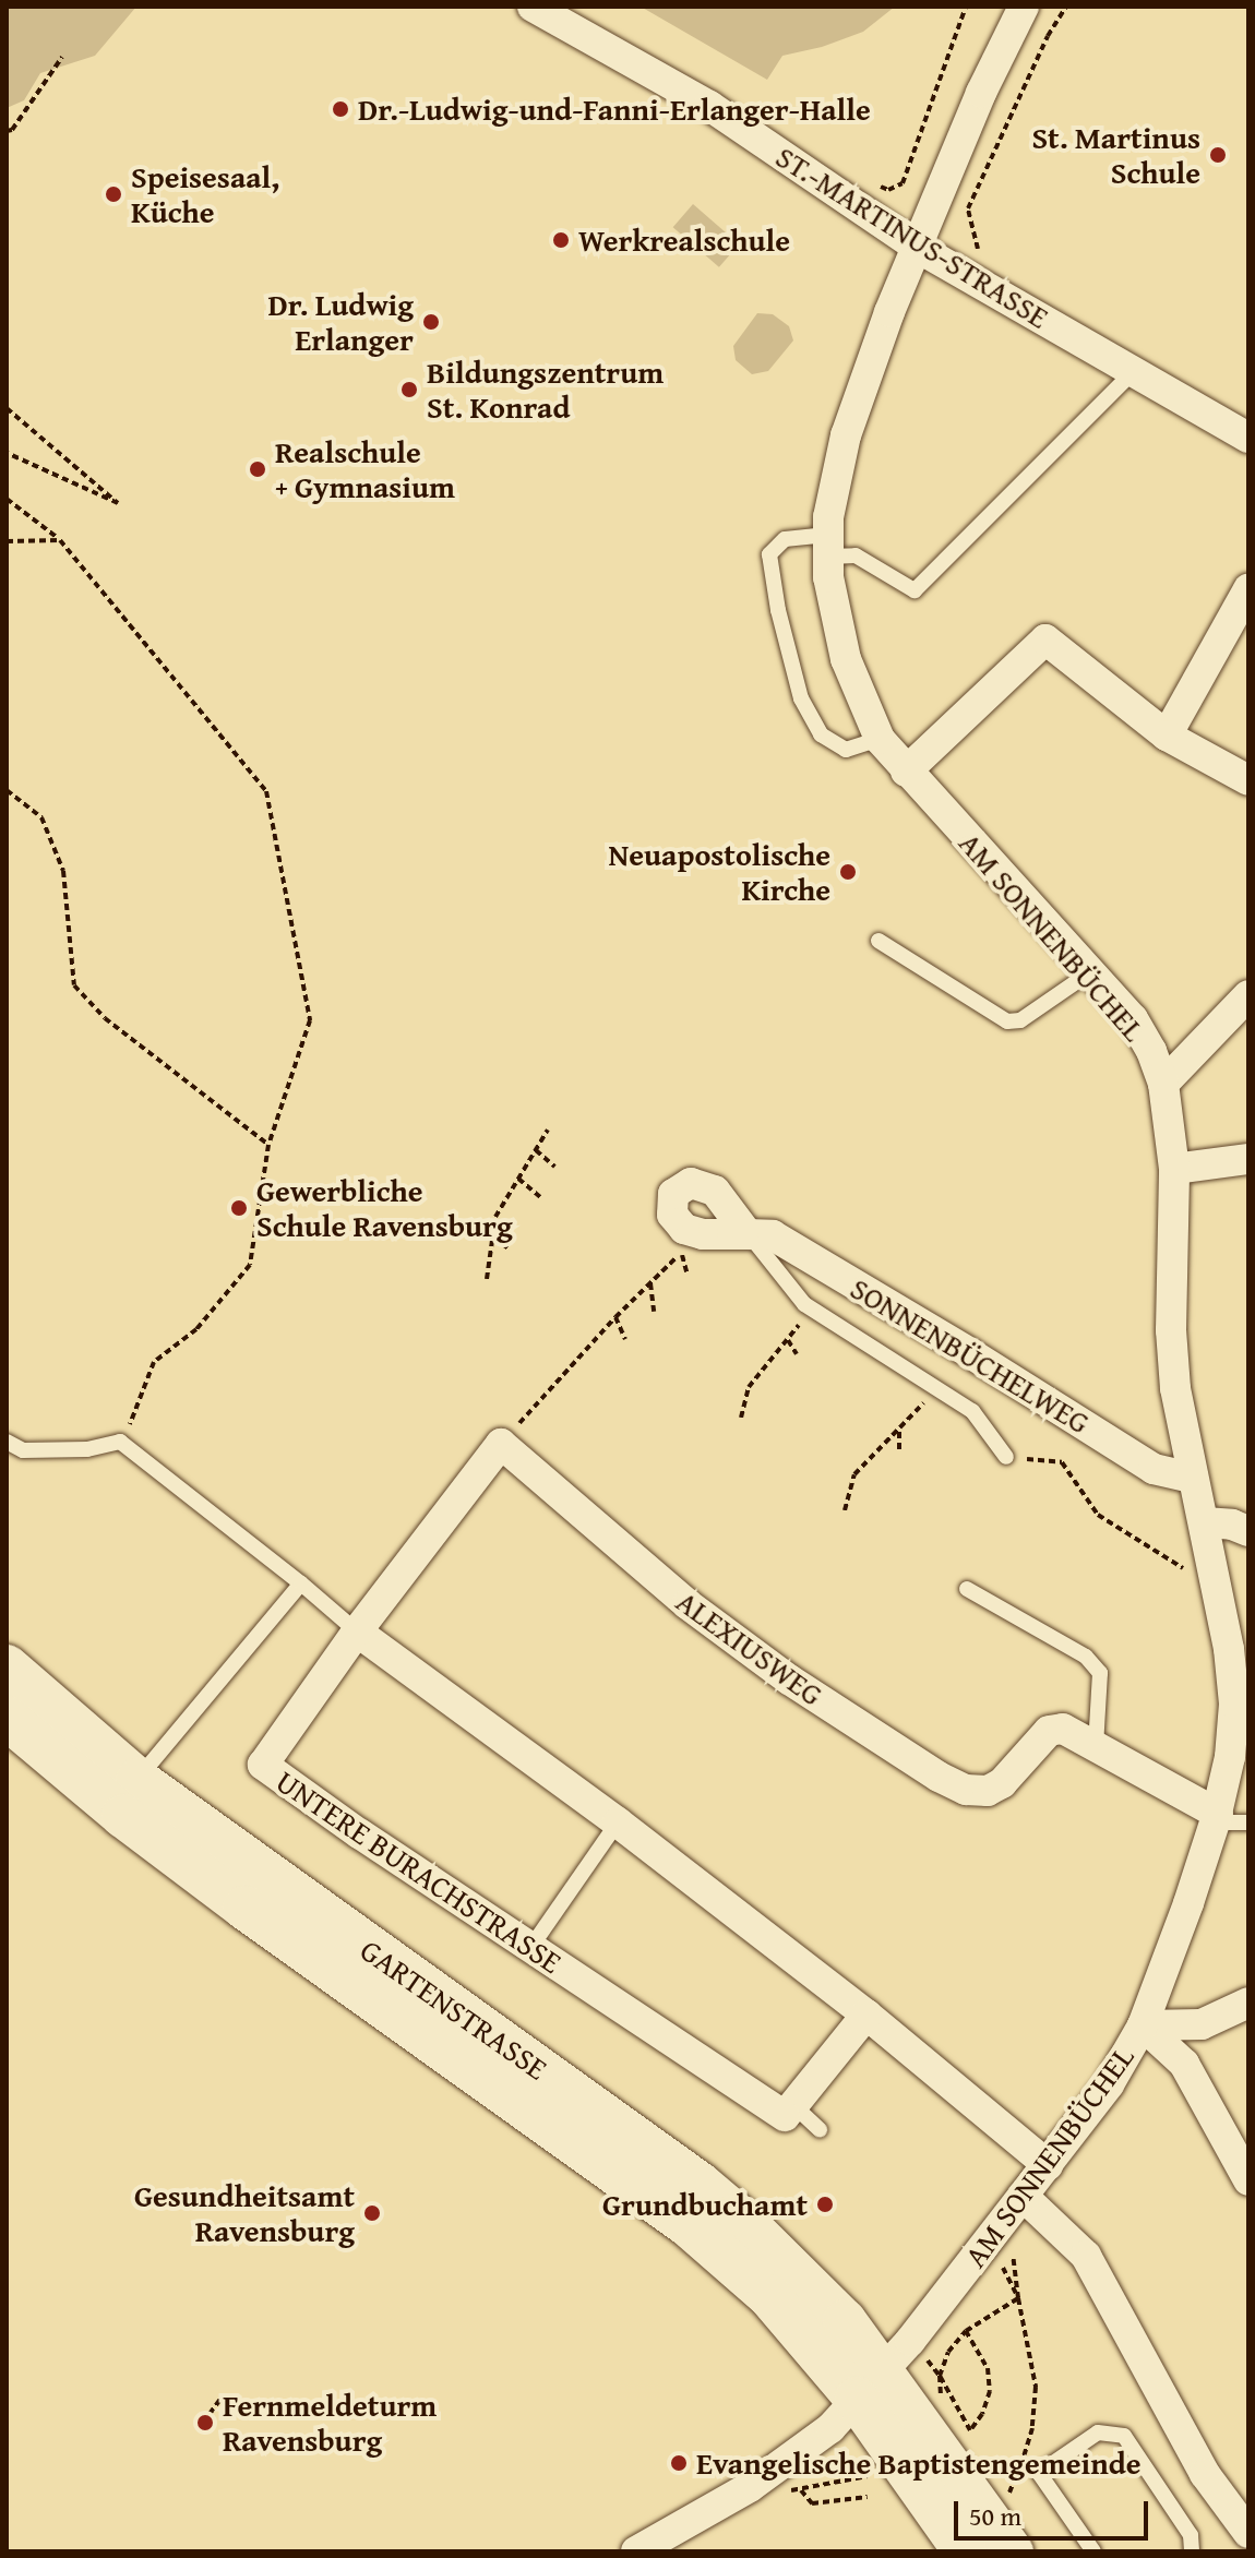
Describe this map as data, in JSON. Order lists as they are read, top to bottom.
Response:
{
  "streets": {
    "main road": ["GARTENSTRASSE"],
    "street": [
      "ST.-MARTINUS-STRASSE",
      "AM SONNENBÜCHEL",
      "SONNENBÜCHELWEG",
      "ALEXIUSWEG",
      "UNTERE BURACHSTRASSE"
    ]
  },
  "crossings": [
    ["ST.-MARTINUS-STRASSE", "AM SONNENBÜCHEL"],
    ["AM SONNENBÜCHEL", "SONNENBÜCHELWEG"],
    ["AM SONNENBÜCHEL", "ALEXIUSWEG"],
    ["AM SONNENBÜCHEL", "GARTENSTRASSE"]
  ],
  "places": [
    "Dr.-Ludwig-und-Fanni-Erlanger-Halle",
    "St. Martinus Schule",
    "Speisesaal, Küche",
    "Werkrealschule",
    "Dr. Ludwig Erlanger",
    "Bildungszentrum St. Konrad",
    "Realschule + Gymnasium",
    "Neuapostolische Kirche",
    "Gewerbliche Schule Ravensburg",
    "Grundbuchamt",
    "Gesundheitsamt Ravensburg",
    "Fernmeldeturm Ravensburg",
    "Evangelische Baptistengemeinde"
  ],
  "scale_bar": "50 m"
}
